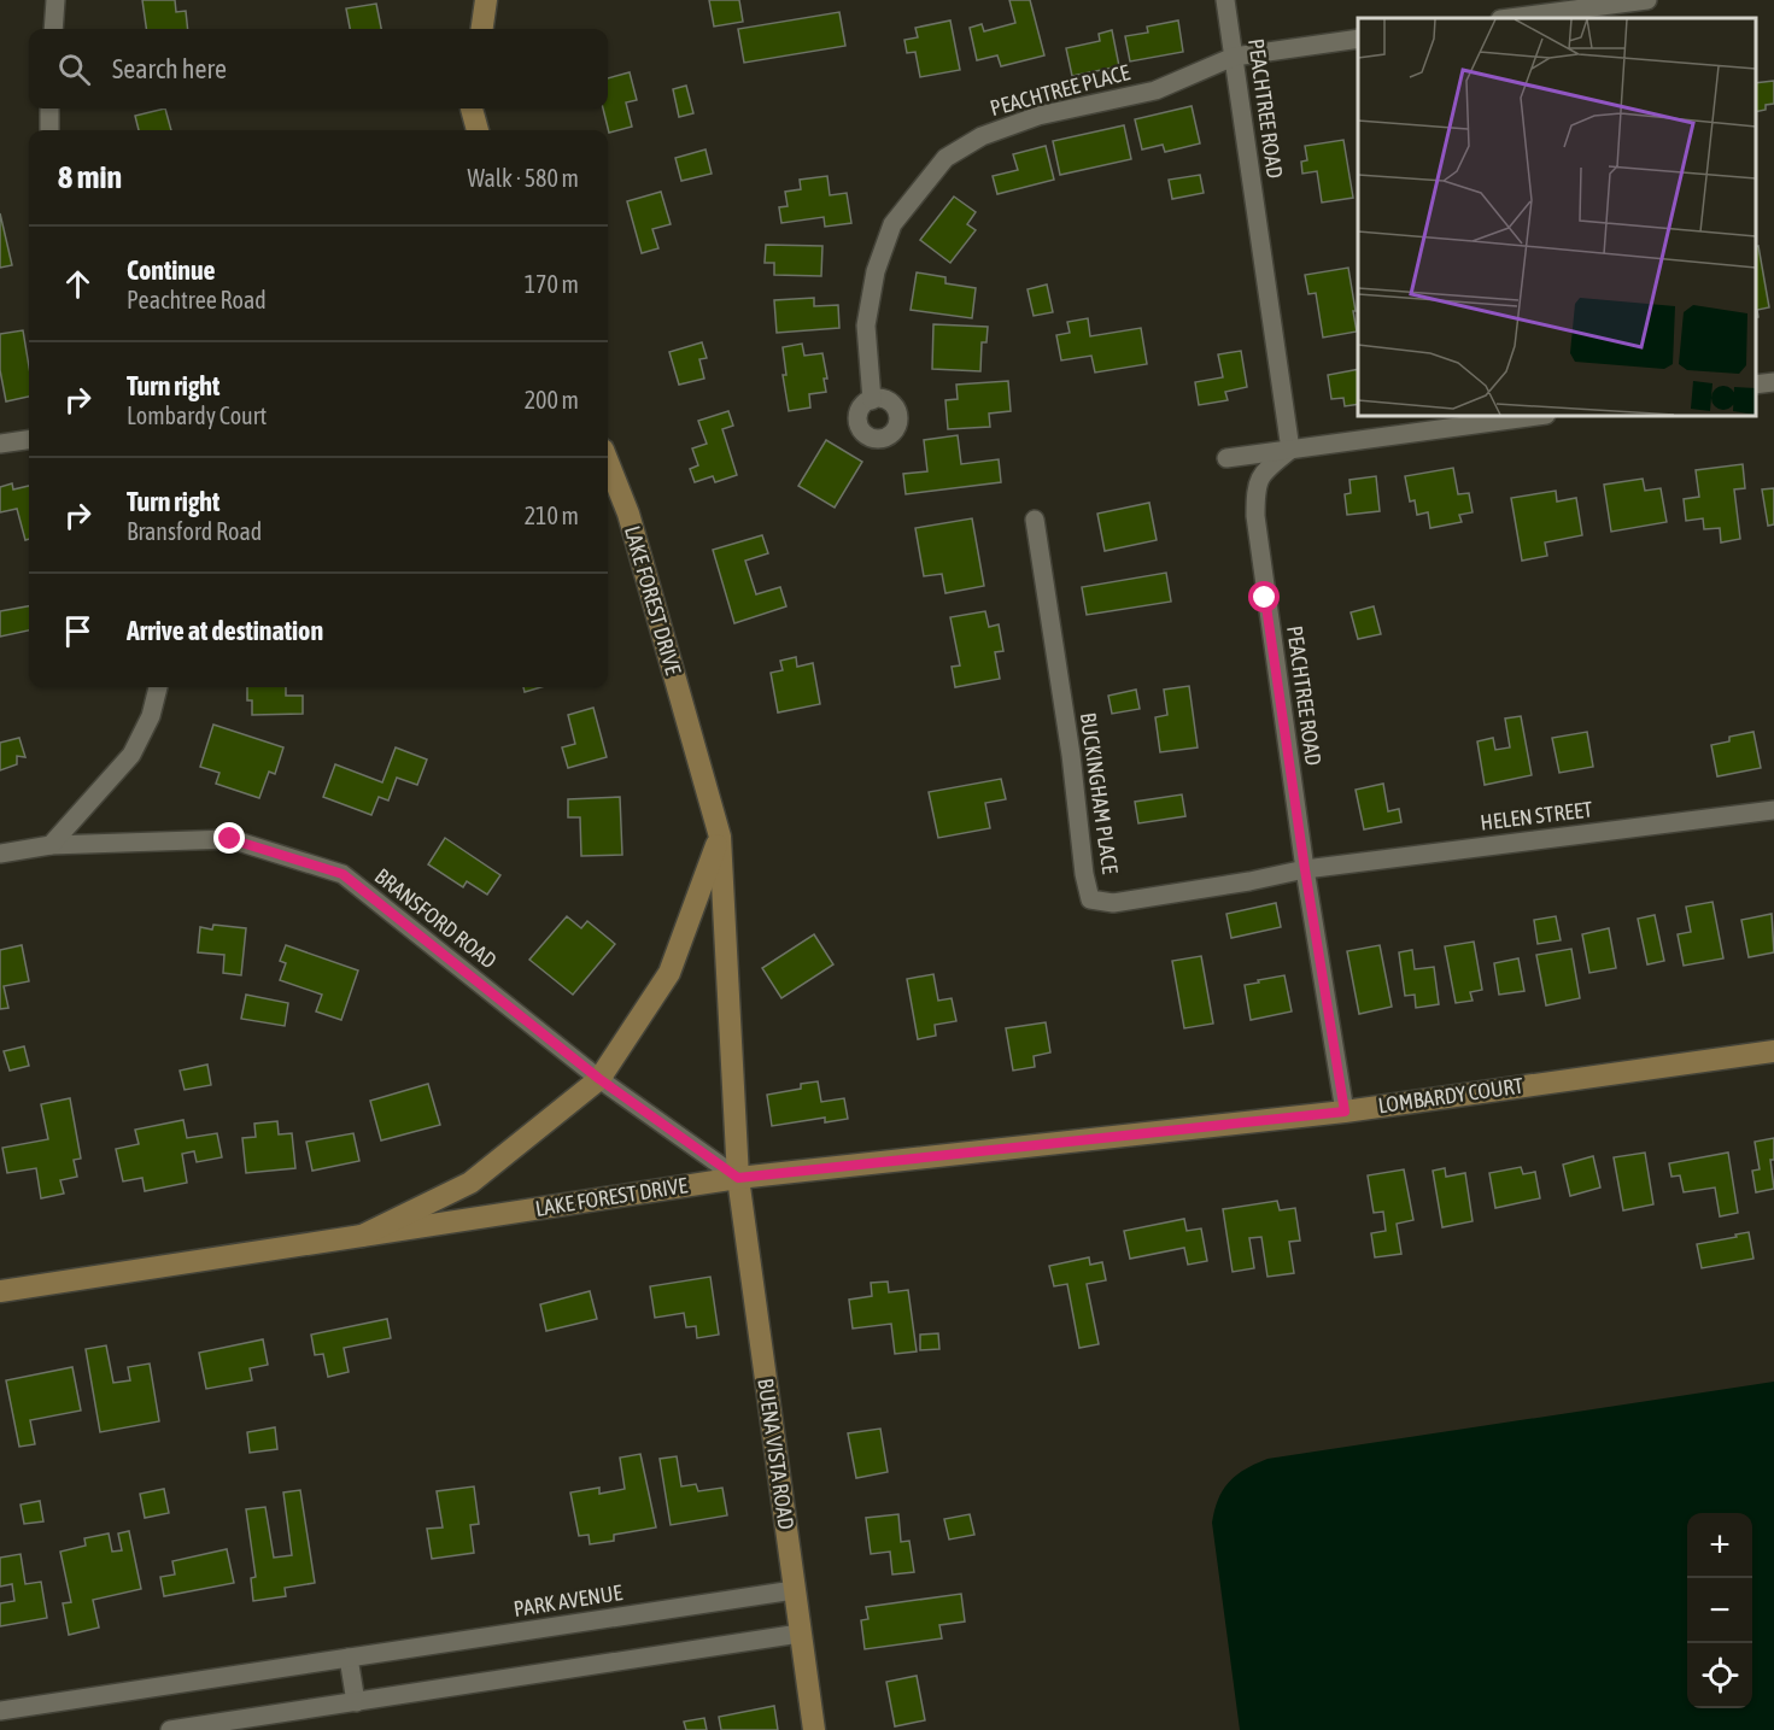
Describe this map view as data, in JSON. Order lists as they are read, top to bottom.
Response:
{
  "streets": {
    "street": [
      "PEACHTREE PLACE",
      "PEACHTREE ROAD",
      "LAKE FOREST DRIVE",
      "BUCKINGHAM PLACE",
      "HELEN STREET",
      "BRANSFORD ROAD",
      "LOMBARDY COURT",
      "BUENA VISTA ROAD",
      "PARK AVENUE"
    ]
  },
  "crossings": [
    ["PEACHTREE PLACE", "PEACHTREE ROAD"],
    ["PEACHTREE ROAD", "BUCKINGHAM PLACE"],
    ["PEACHTREE ROAD", "HELEN STREET"],
    ["PEACHTREE ROAD", "LOMBARDY COURT"],
    ["LAKE FOREST DRIVE", "BRANSFORD ROAD"],
    ["LAKE FOREST DRIVE", "LOMBARDY COURT"],
    ["LAKE FOREST DRIVE", "BUENA VISTA ROAD"],
    ["BUCKINGHAM PLACE", "HELEN STREET"],
    ["BRANSFORD ROAD", "LOMBARDY COURT"],
    ["BRANSFORD ROAD", "BUENA VISTA ROAD"],
    ["LOMBARDY COURT", "BUENA VISTA ROAD"],
    ["BUENA VISTA ROAD", "PARK AVENUE"]
  ],
  "page": {
    "search": "Search here",
    "heading": ["8 min", "Walk · 580 m"],
    "list": [
      ["Continue", "Peachtree Road", "170 m"],
      ["Turn right", "Lombardy Court", "200 m"],
      ["Turn right", "Bransford Road", "210 m"],
      "Arrive at destination"
    ],
    "map_buttons": ["+", "−"]
  }
}
